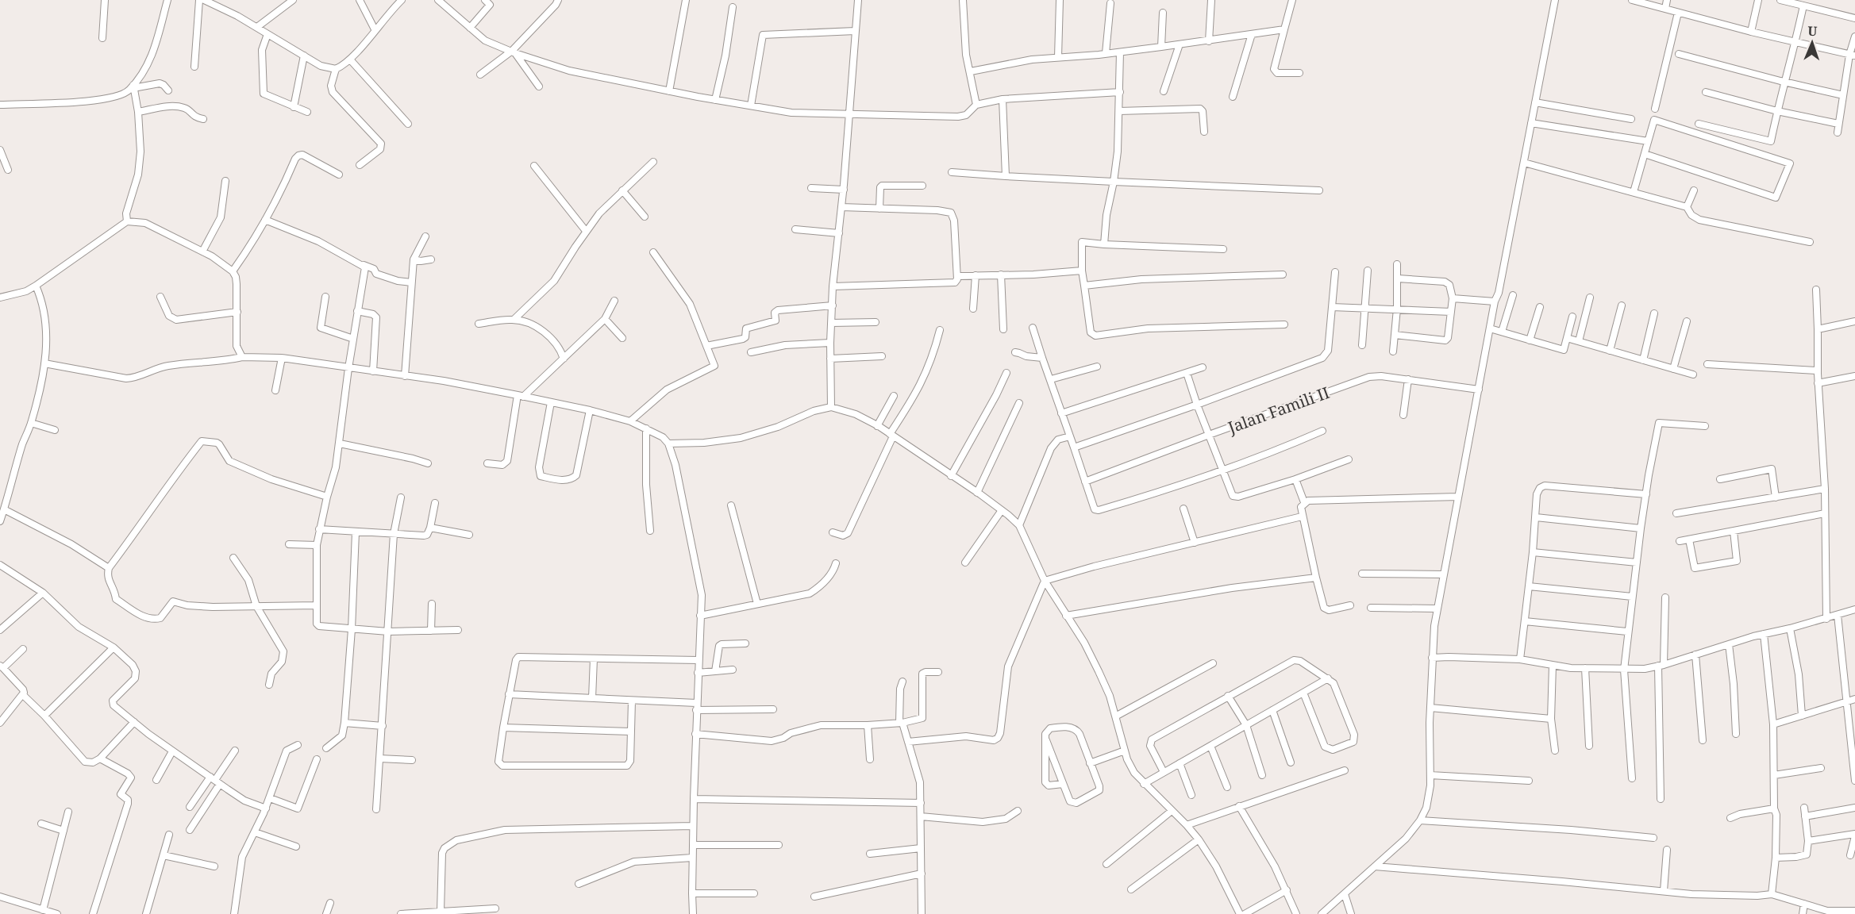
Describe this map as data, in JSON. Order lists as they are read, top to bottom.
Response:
{
  "streets": {
    "street": ["Jalan Famili II"]
  },
  "north": "top"
}
